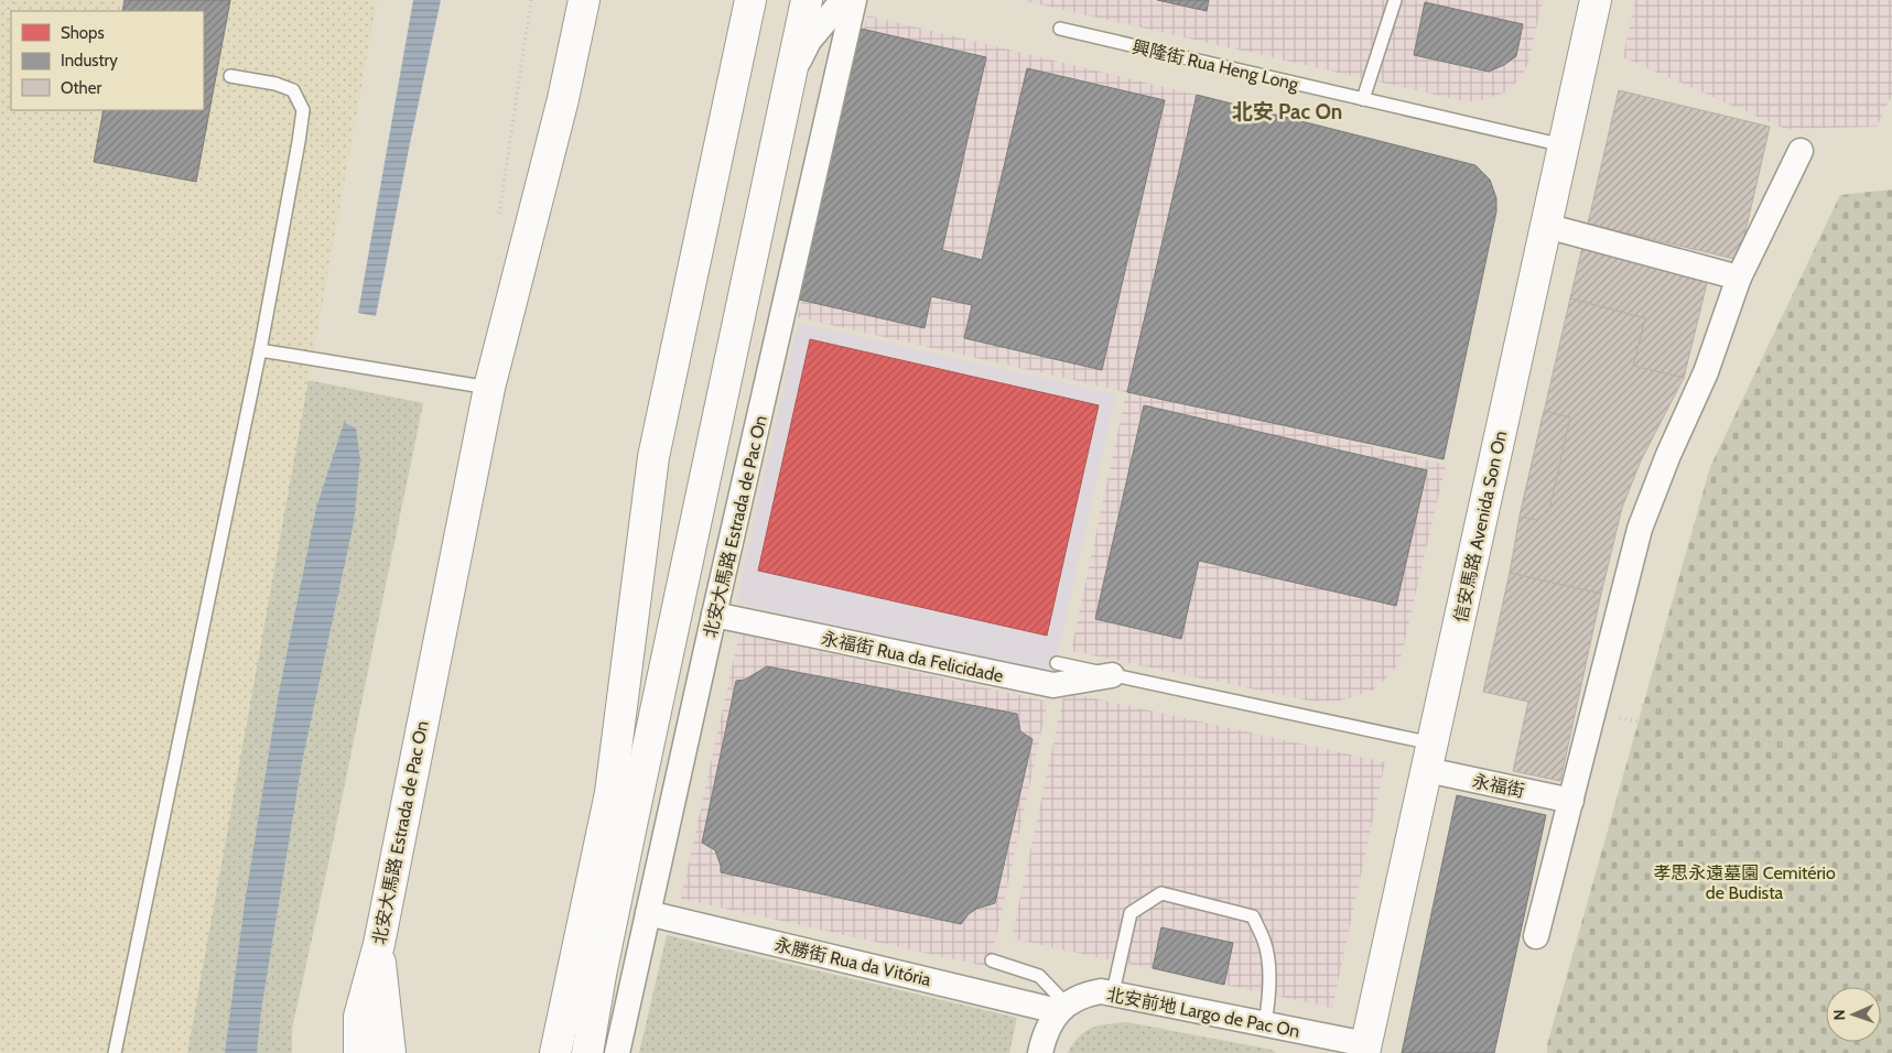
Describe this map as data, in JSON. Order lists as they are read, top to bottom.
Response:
{
  "streets": {
    "main road": ["北安大馬路 Estrada de Pac On", "信安馬路 Avenida Son On"],
    "street": [
      "永福街 Rua da Felicidade",
      "永福街",
      "永勝街 Rua da Vitória",
      "北安前地 Largo de Pac On"
    ],
    "lane": ["興隆街 Rua Heng Long"]
  },
  "crossings": [
    ["興隆街 Rua Heng Long", "信安馬路 Avenida Son On"],
    ["北安大馬路 Estrada de Pac On", "永福街 Rua da Felicidade"],
    ["北安大馬路 Estrada de Pac On", "永勝街 Rua da Vitória"],
    ["信安馬路 Avenida Son On", "永福街 Rua da Felicidade"],
    ["信安馬路 Avenida Son On", "永福街"],
    ["信安馬路 Avenida Son On", "北安前地 Largo de Pac On"],
    ["永福街 Rua da Felicidade", "永福街"],
    ["永勝街 Rua da Vitória", "北安前地 Largo de Pac On"]
  ],
  "districts": ["北安 Pac On"],
  "parks": ["孝思永遠墓園 Cemitério de Budista"],
  "legend": ["Shops", "Industry", "Other"],
  "north": "left"
}
